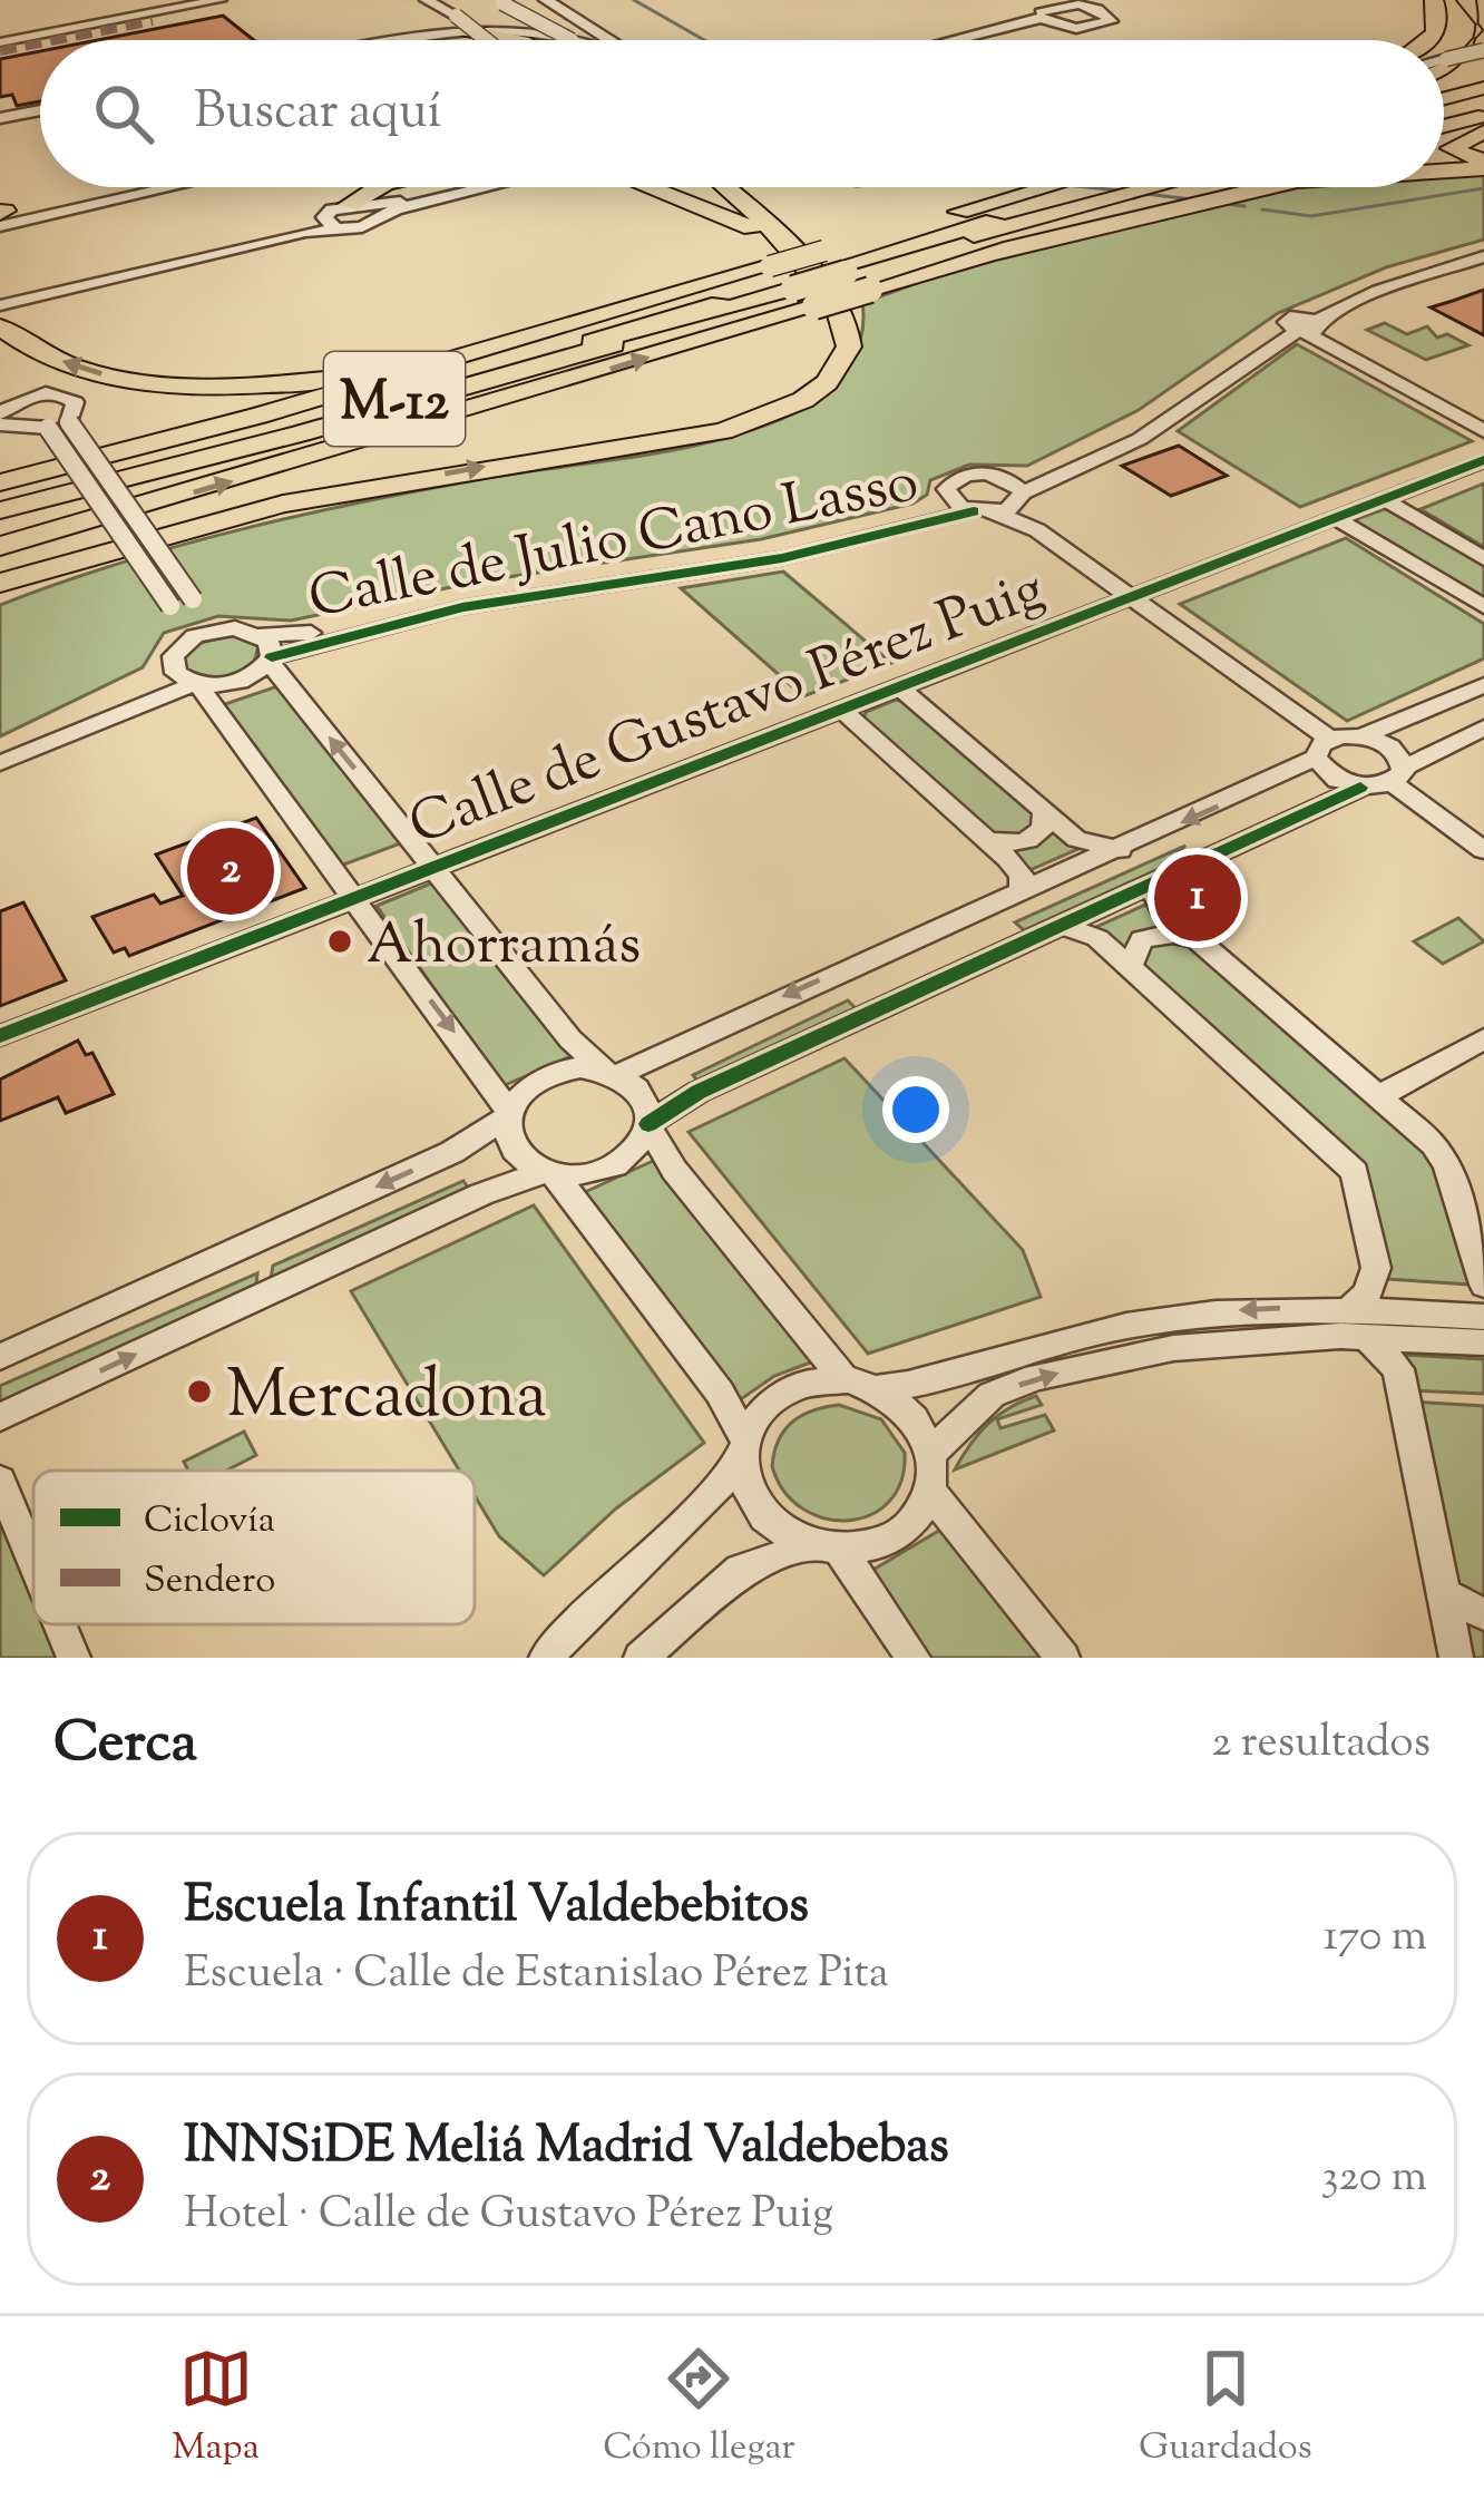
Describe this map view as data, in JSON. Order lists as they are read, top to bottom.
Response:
{
  "streets": {
    "highway": ["M-12"],
    "street": ["Calle de Julio Cano Lasso", "Calle de Gustavo Pérez Puig"]
  },
  "places": ["Ahorramás", "Mercadona"],
  "legend": ["Ciclovía", "Sendero"],
  "page": {
    "search": "Buscar aquí",
    "pins": ["2", "1"],
    "heading": ["Cerca", "2 resultados"],
    "list": [
      {
        "mark": "1",
        "name": "Escuela Infantil Valdebebitos",
        "note": "Escuela · Calle de Estanislao Pérez Pita",
        "value": "170 m"
      },
      {
        "mark": "2",
        "name": "INNSiDE Meliá Madrid Valdebebas",
        "note": "Hotel · Calle de Gustavo Pérez Puig",
        "value": "320 m"
      }
    ],
    "nav": ["Mapa", "Cómo llegar", "Guardados"]
  }
}
